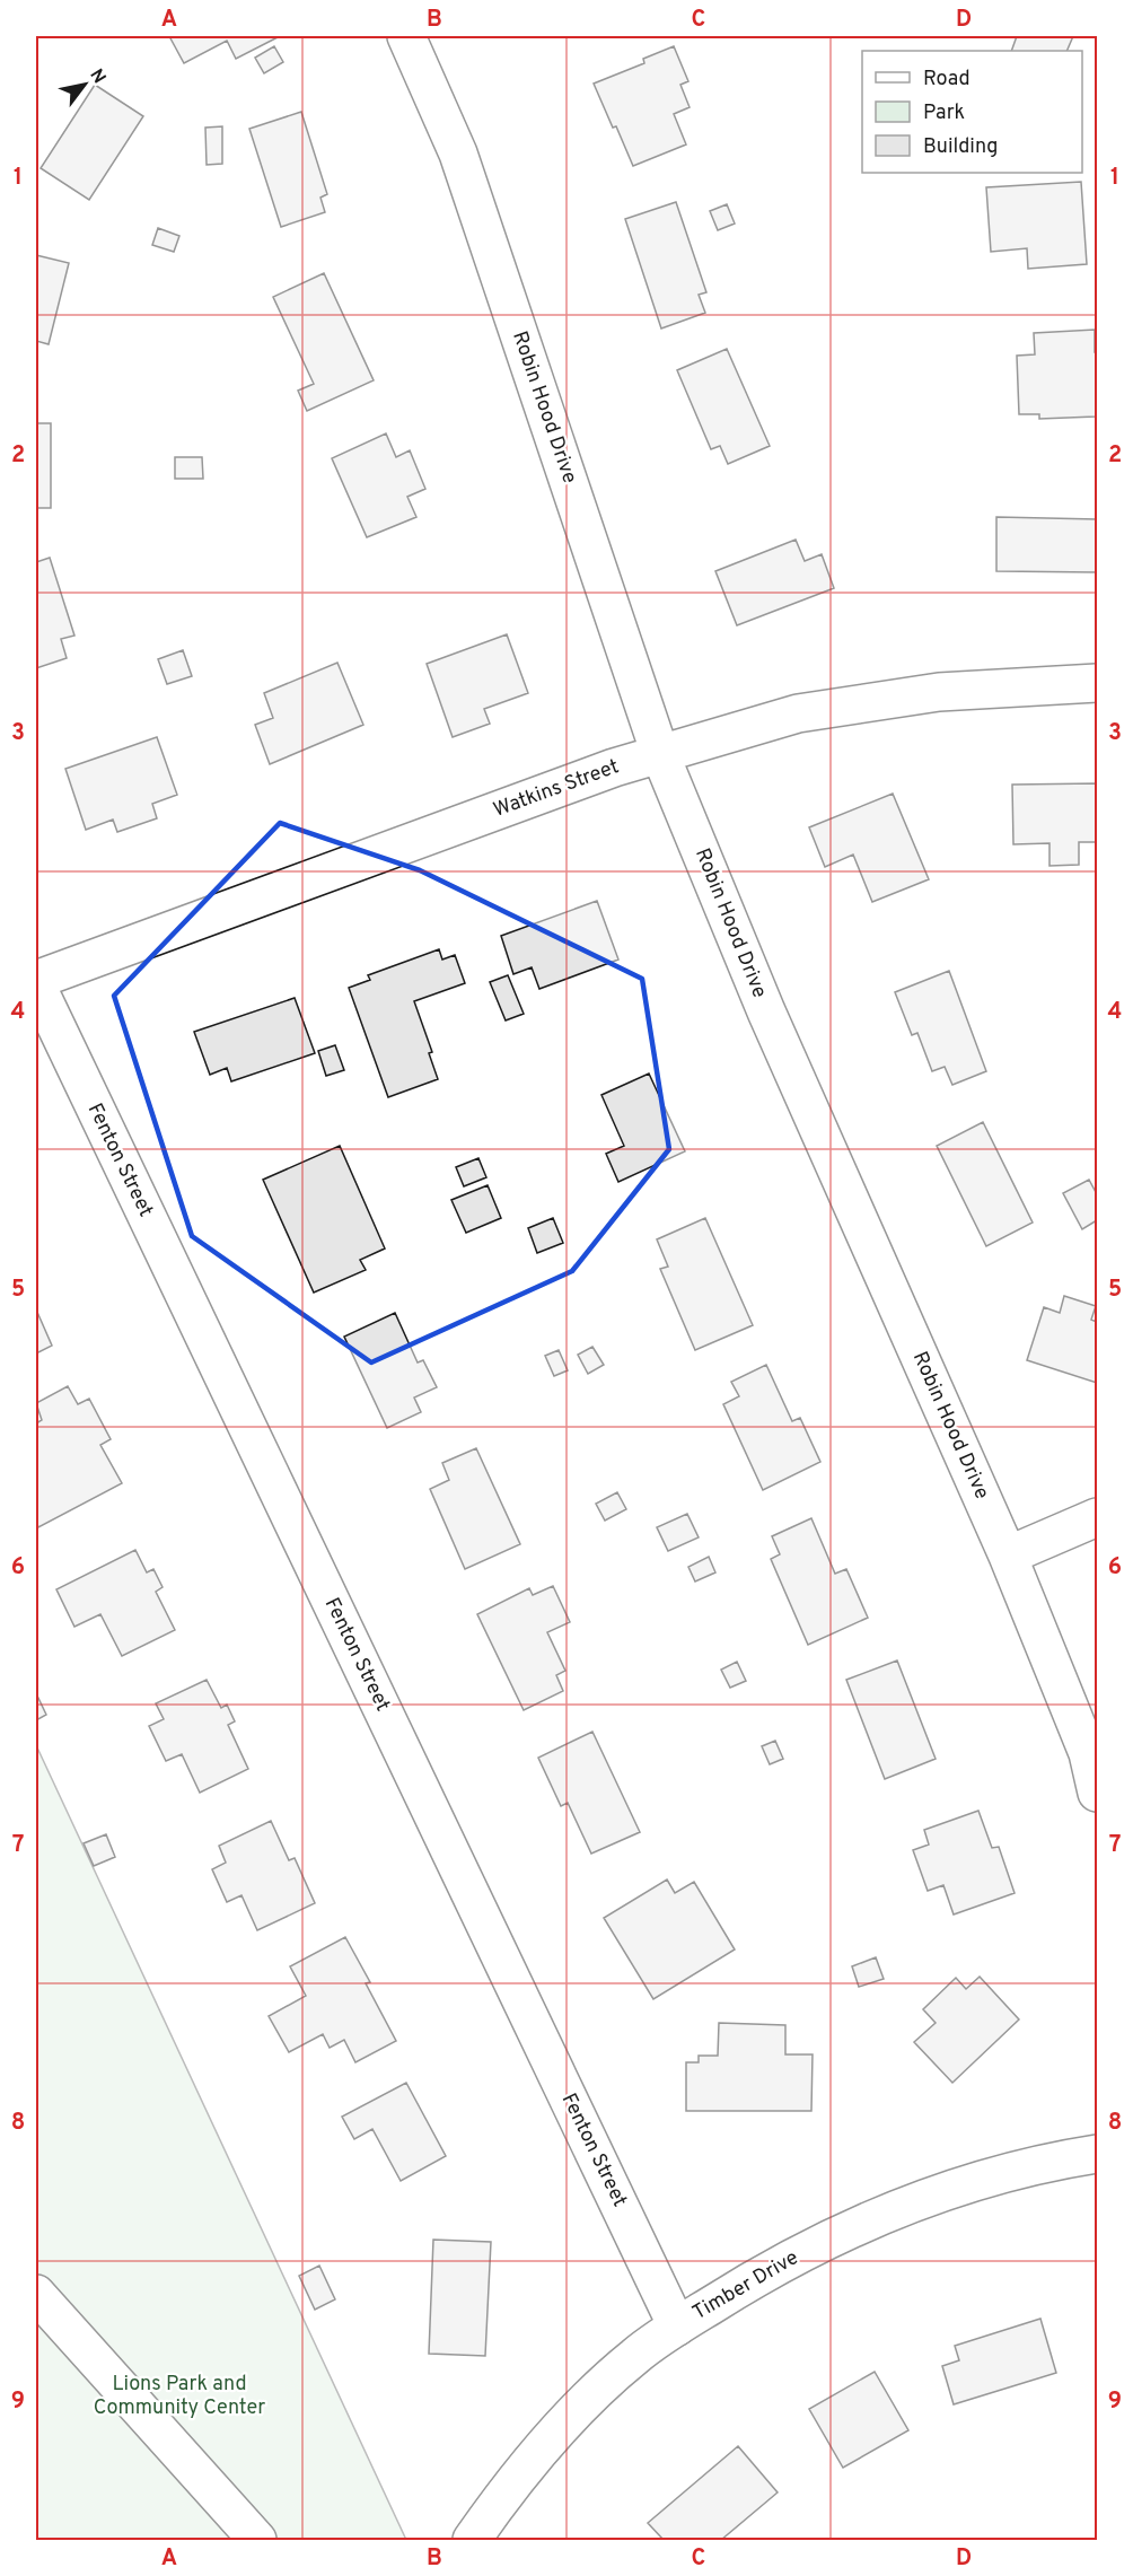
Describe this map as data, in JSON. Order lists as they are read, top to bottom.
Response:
{
  "streets": {
    "street": [
      "Robin Hood Drive",
      "Watkins Street",
      "Fenton Street",
      "Timber Drive"
    ]
  },
  "crossings": [
    ["Robin Hood Drive", "Watkins Street"],
    ["Watkins Street", "Fenton Street"],
    ["Fenton Street", "Timber Drive"]
  ],
  "parks": ["Lions Park and Community Center"],
  "legend": ["Road", "Park", "Building"],
  "north": "top right",
  "grid": {
    "columns": [
      "A",
      "B",
      "C",
      "D"
    ],
    "rows": [
      "1",
      "2",
      "3",
      "4",
      "5",
      "6",
      "7",
      "8",
      "9"
    ]
  }
}
